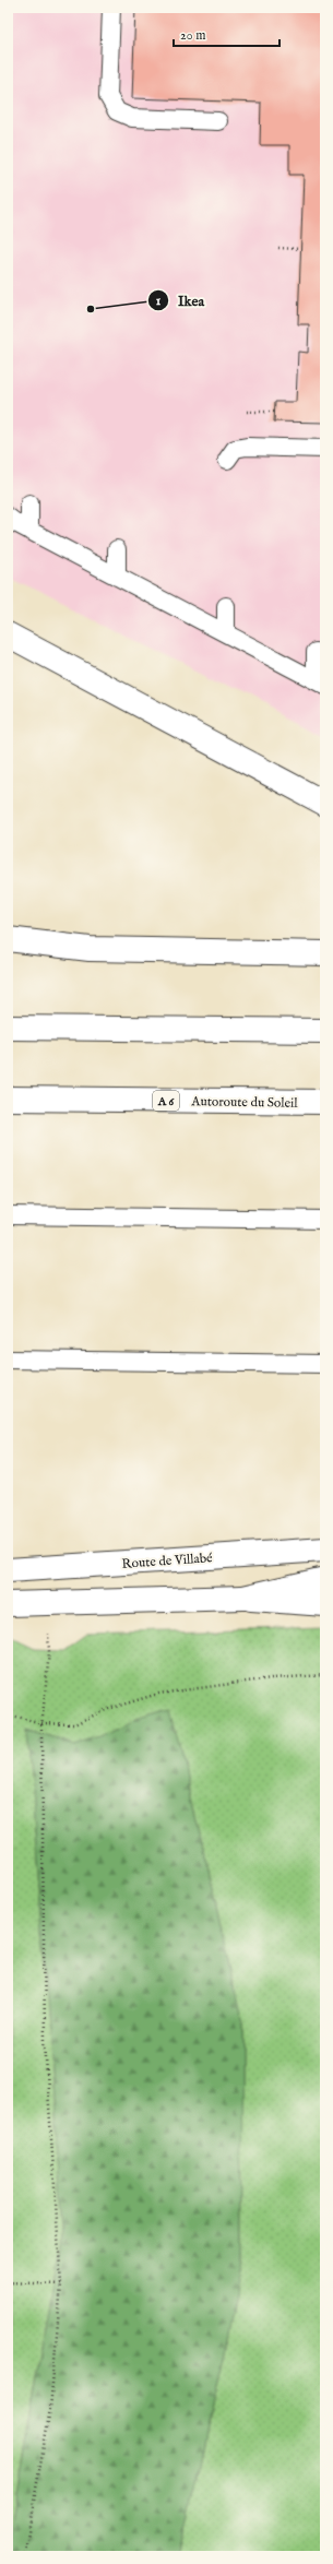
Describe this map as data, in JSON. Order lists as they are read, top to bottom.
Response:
{
  "streets": {
    "main road": ["A 6", "Autoroute du Soleil", "Route de Villabé"]
  },
  "places": ["Ikea"],
  "scale_bar": "20 m"
}
